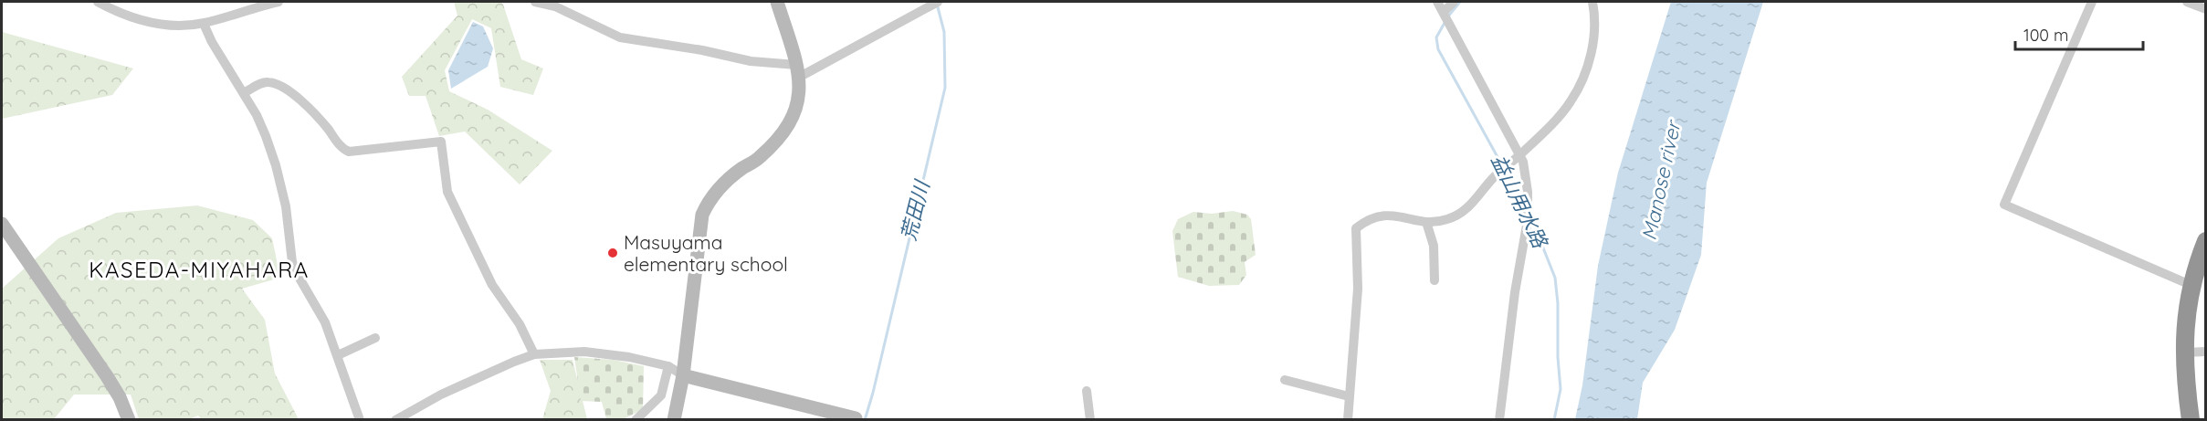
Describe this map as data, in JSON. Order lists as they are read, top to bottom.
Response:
{
  "districts": ["KASEDA-MIYAHARA"],
  "water": ["Manose river", "益山用水路", "荒田川"],
  "places": ["Masuyama elementary school"],
  "scale_bar": "100 m"
}
